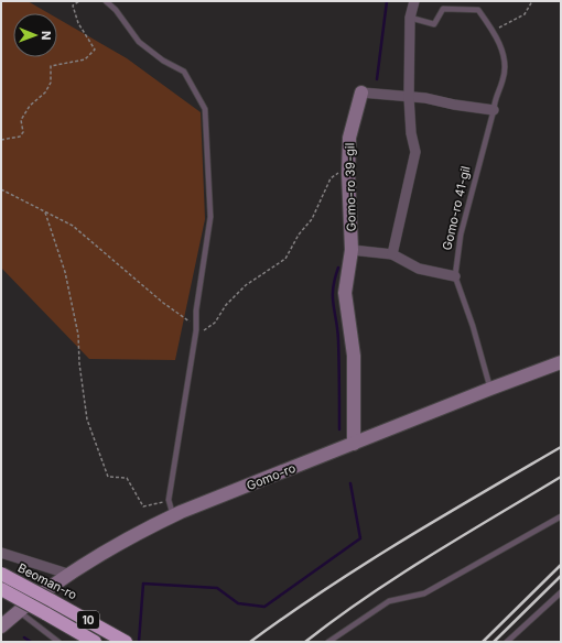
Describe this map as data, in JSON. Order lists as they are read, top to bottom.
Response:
{
  "streets": {
    "highway": ["Beoman-ro", "10"],
    "main road": ["Gomo-ro 39-gil", "Gomo-ro"],
    "lane": ["Gomo-ro 41-gil"]
  },
  "crossings": [
    ["Gomo-ro 39-gil", "Gomo-ro"],
    ["Gomo-ro 41-gil", "Gomo-ro"]
  ],
  "north": "right"
}
